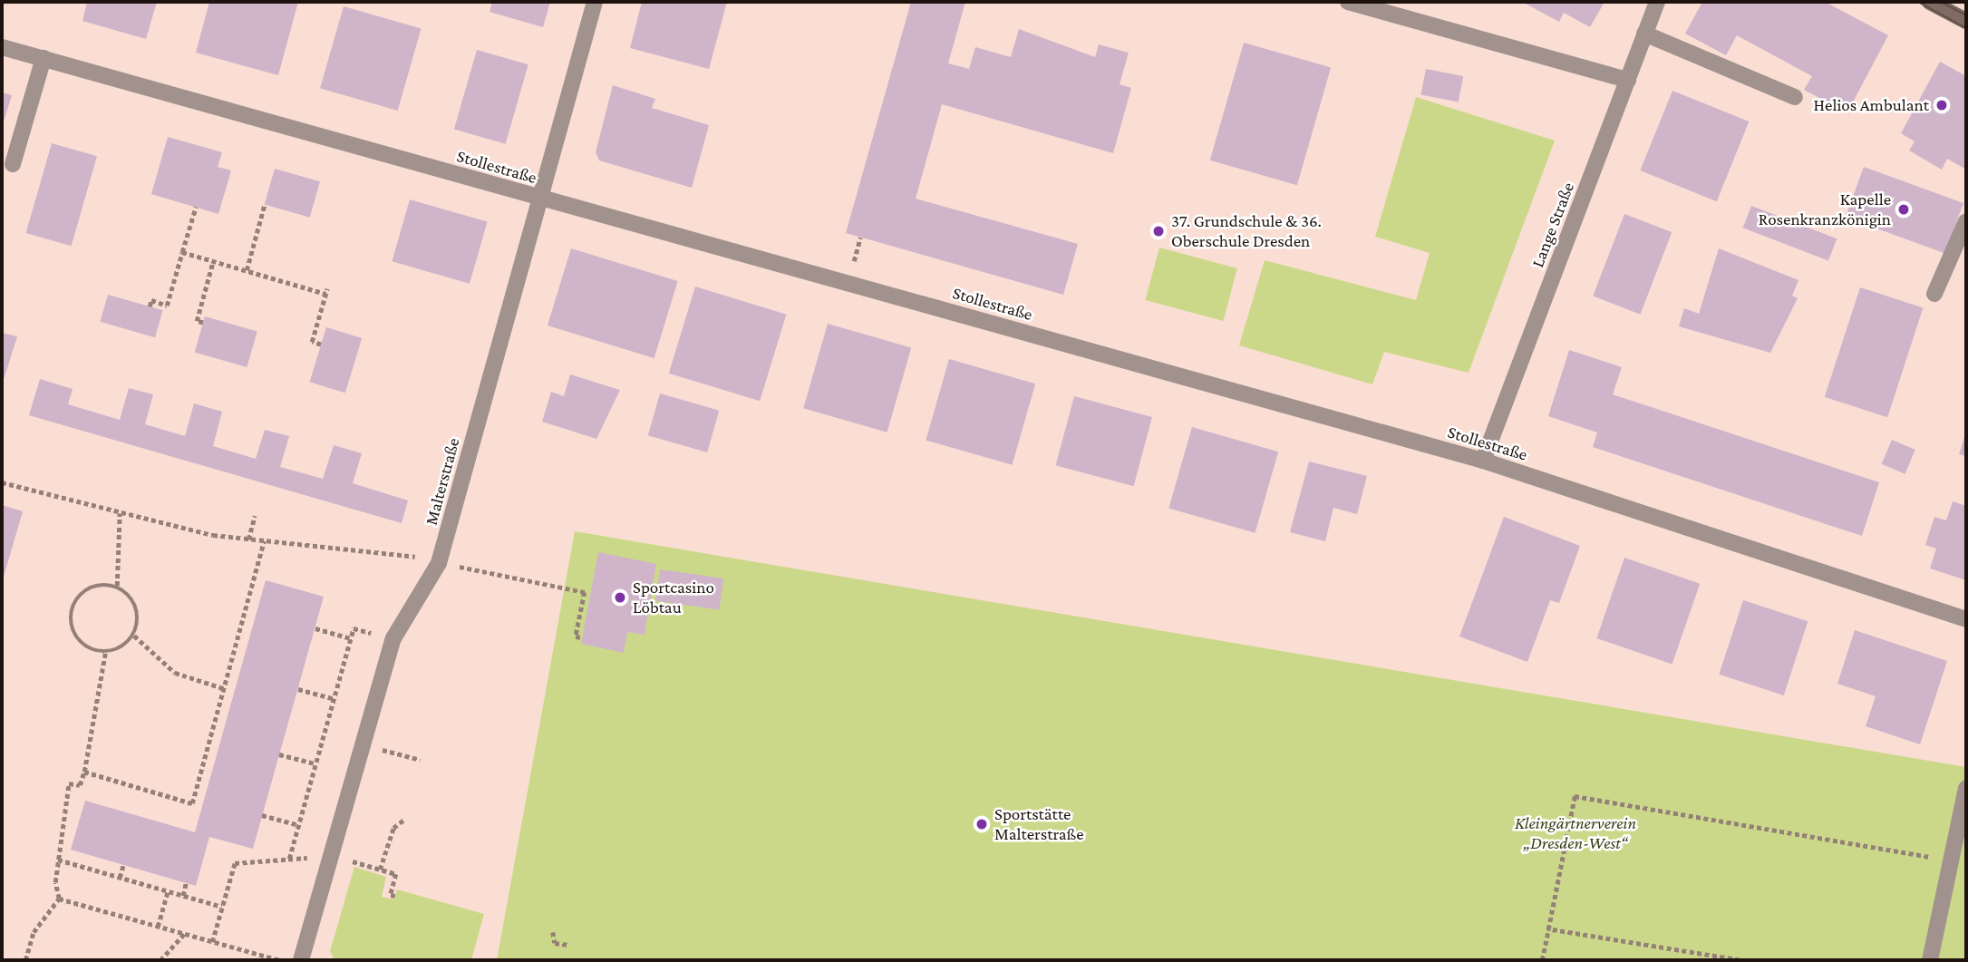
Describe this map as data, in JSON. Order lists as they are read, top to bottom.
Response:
{
  "streets": {
    "street": ["Stollestraße", "Lange Straße", "Malterstraße"]
  },
  "crossings": [
    ["Stollestraße", "Lange Straße"],
    ["Stollestraße", "Malterstraße"]
  ],
  "parks": ["Kleingärtnerverein „Dresden-West“"],
  "places": [
    "Helios Ambulant",
    "Kapelle Rosenkranzkönigin",
    "37. Grundschule & 36. Oberschule Dresden",
    "Sportcasino Löbtau",
    "Sportstätte Malterstraße"
  ]
}
